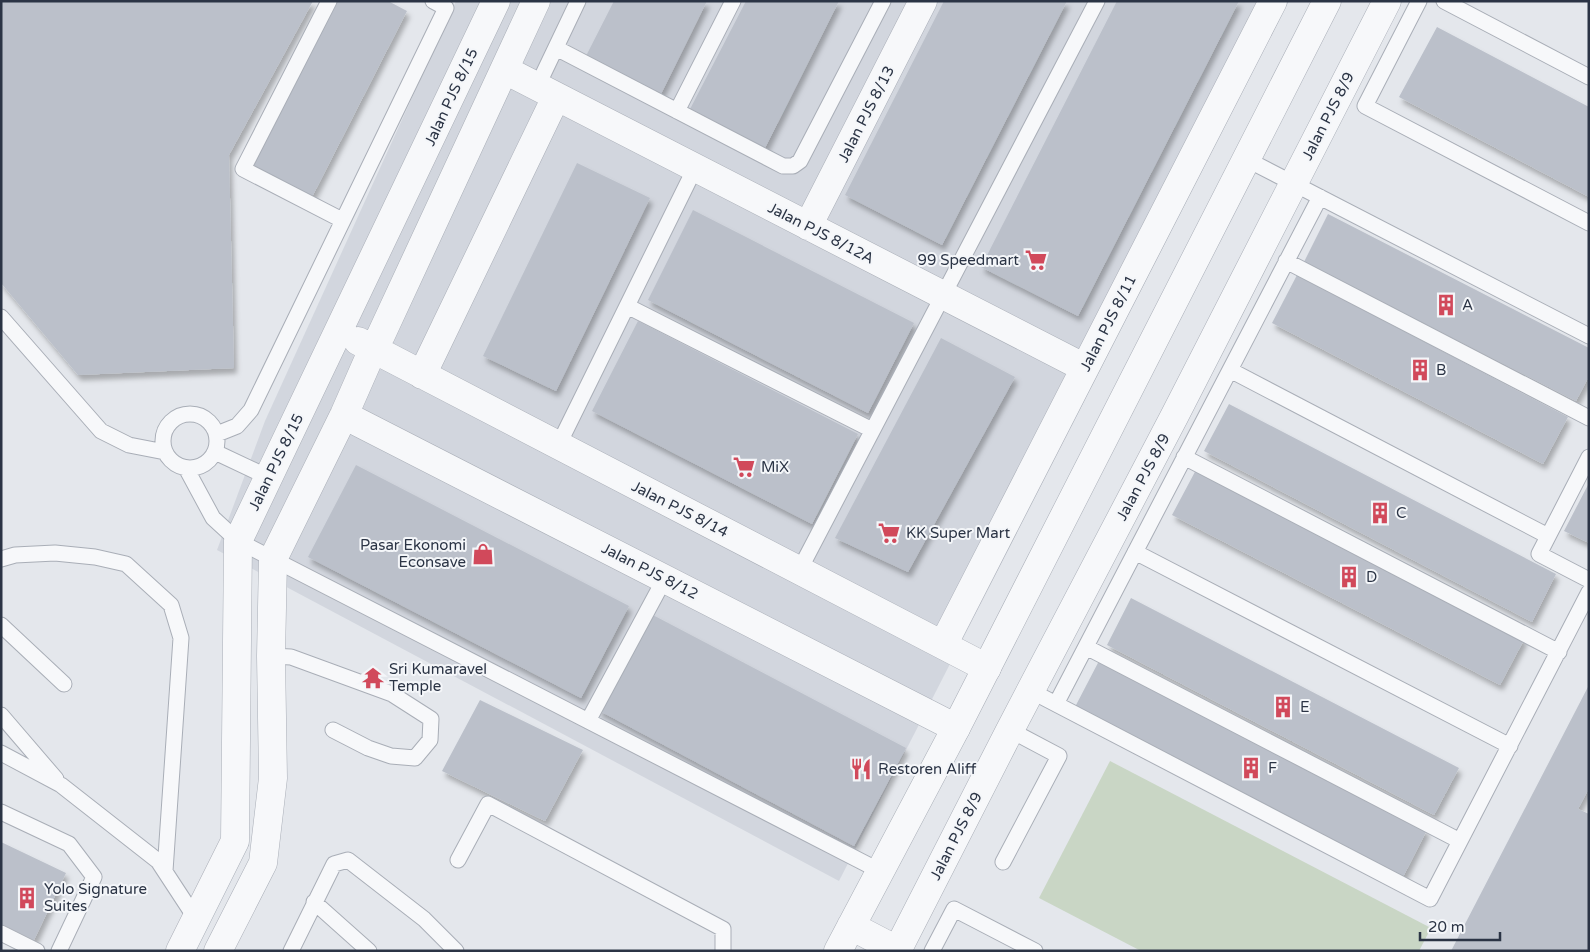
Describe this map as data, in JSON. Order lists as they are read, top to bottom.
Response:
{
  "streets": {
    "street": [
      "Jalan PJS 8/15",
      "Jalan PJS 8/13",
      "Jalan PJS 8/9",
      "Jalan PJS 8/12A",
      "Jalan PJS 8/11",
      "Jalan PJS 8/14",
      "Jalan PJS 8/12"
    ]
  },
  "crossings": [
    ["Jalan PJS 8/13", "Jalan PJS 8/12A"],
    ["Jalan PJS 8/12A", "Jalan PJS 8/11"],
    ["Jalan PJS 8/11", "Jalan PJS 8/14"]
  ],
  "places": {
    "supermarket": ["99 Speedmart", "MiX", "KK Super Mart"],
    "building": [
      "A",
      "B",
      "C",
      "D",
      "E",
      "F",
      "Yolo Signature Suites"
    ],
    "shop": ["Pasar Ekonomi Econsave"],
    "temple": ["Sri Kumaravel Temple"],
    "restaurant": ["Restoren Aliff"]
  },
  "scale_bar": "20 m"
}
